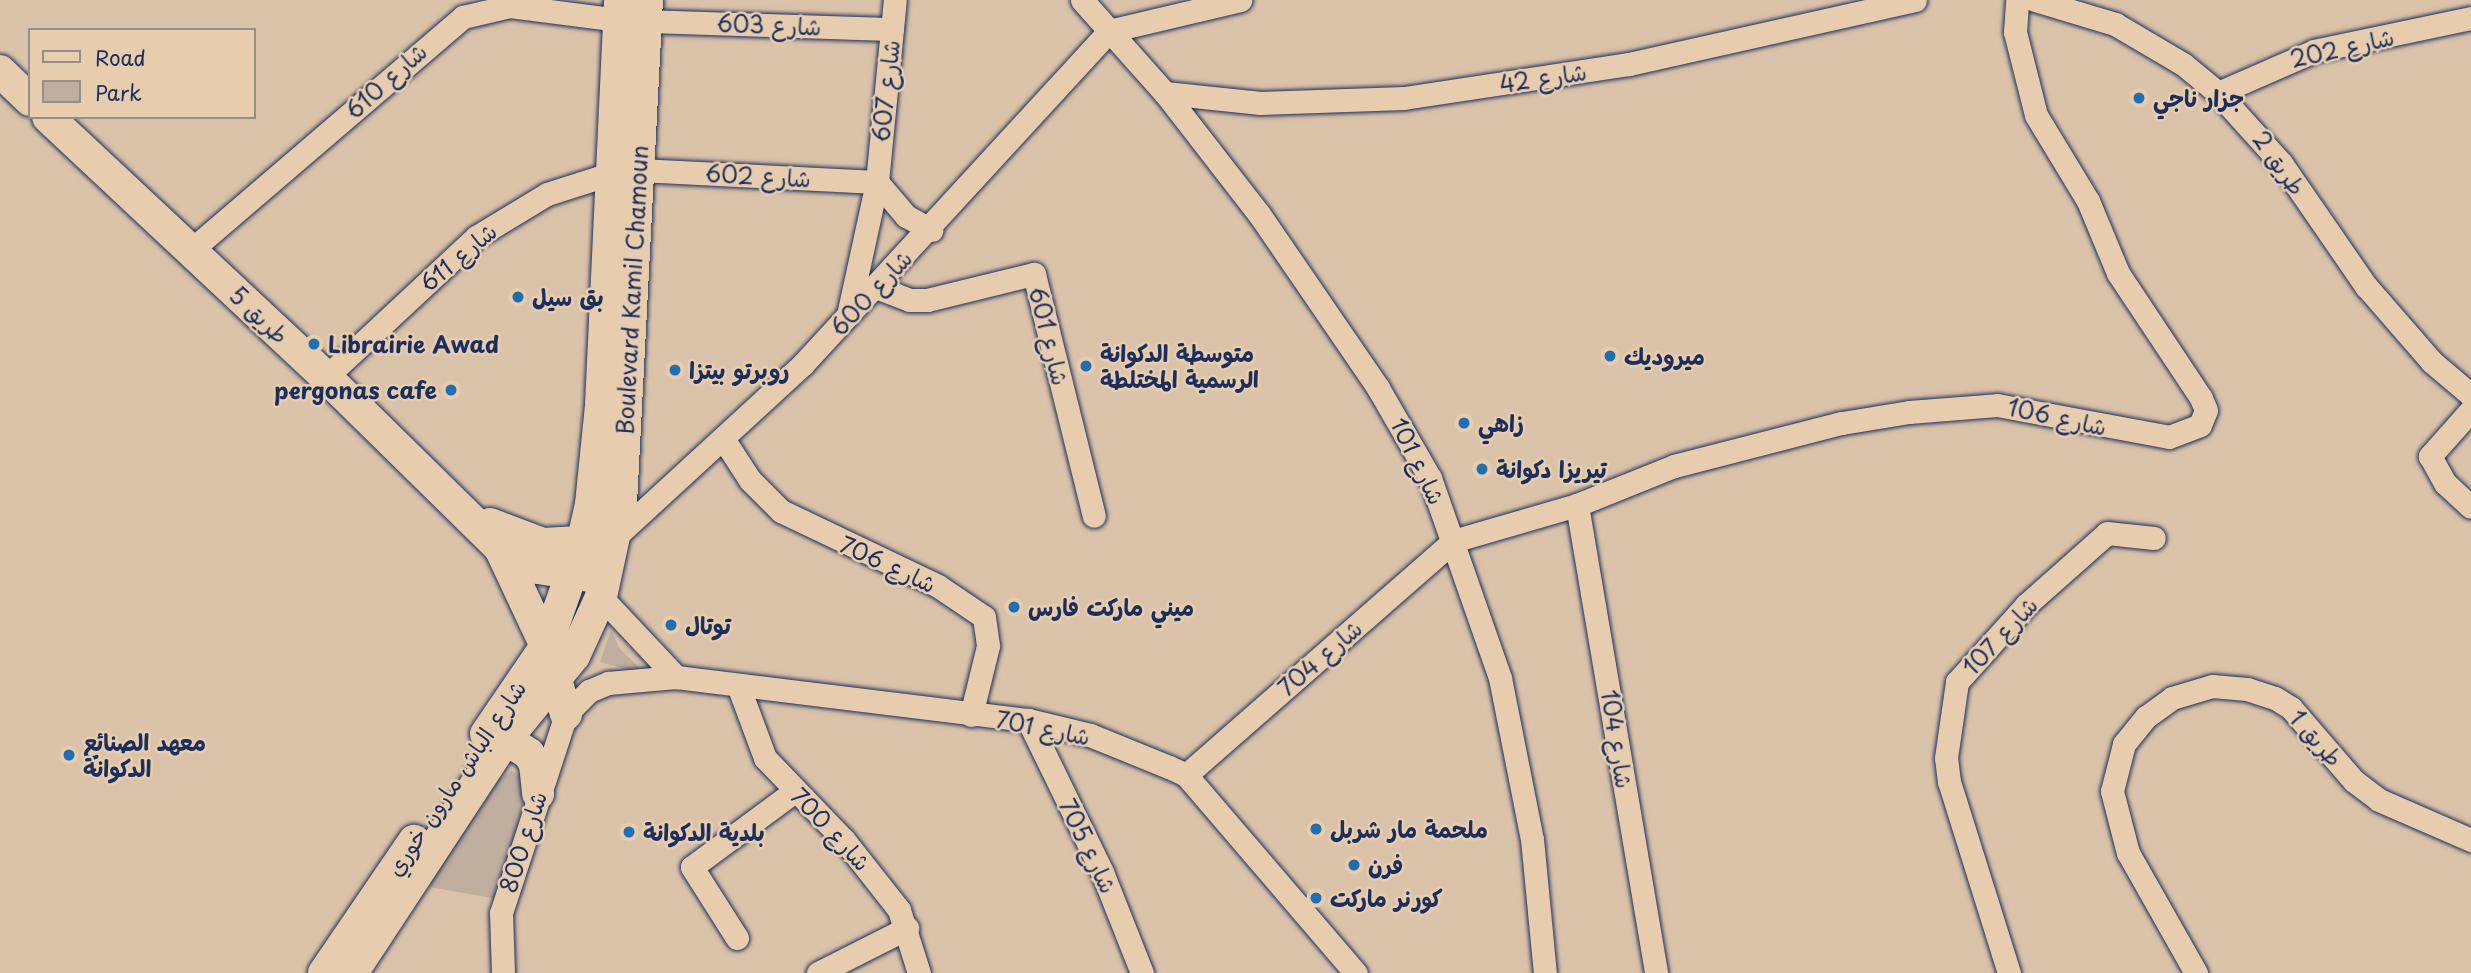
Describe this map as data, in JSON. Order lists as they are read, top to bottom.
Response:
{
  "streets": {
    "main road": ["Boulevard Kamil Chamoun", "طريق 5", "شارع الباش مارون خوري"],
    "street": [
      "شارع 603",
      "شارع 202",
      "شارع 42",
      "شارع 610",
      "شارع 607",
      "طريق 2",
      "شارع 602",
      "شارع 611",
      "شارع 600",
      "شارع 601",
      "شارع 106",
      "شارع 101",
      "شارع 706",
      "شارع 107",
      "شارع 704",
      "شارع 701",
      "طريق 1",
      "شارع 104",
      "شارع 700",
      "800 شارع",
      "شارع 705"
    ]
  },
  "crossings": [
    ["شارع 603", "شارع 610"],
    ["شارع 603", "شارع 607"],
    ["شارع 603", "Boulevard Kamil Chamoun"],
    ["شارع 202", "طريق 2"],
    ["شارع 42", "شارع 101"],
    ["شارع 610", "Boulevard Kamil Chamoun"],
    ["شارع 610", "طريق 5"],
    ["شارع 607", "شارع 602"],
    ["شارع 607", "شارع 600"],
    ["شارع 602", "شارع 611"],
    ["شارع 602", "Boulevard Kamil Chamoun"],
    ["شارع 611", "Boulevard Kamil Chamoun"],
    ["شارع 611", "طريق 5"],
    ["Boulevard Kamil Chamoun", "شارع 600"],
    ["Boulevard Kamil Chamoun", "شارع الباش مارون خوري"],
    ["شارع 600", "شارع 601"],
    ["شارع 600", "شارع 101"],
    ["شارع 600", "شارع 706"],
    ["شارع 106", "شارع 101"],
    ["شارع 106", "شارع 704"],
    ["شارع 106", "شارع 104"],
    ["شارع 101", "شارع 704"],
    ["شارع 706", "شارع 701"],
    ["شارع 704", "شارع 701"],
    ["شارع 701", "شارع 700"],
    ["شارع 701", "800 شارع"],
    ["شارع 701", "شارع 705"]
  ],
  "places": [
    "جزار ناجي",
    "بق سيل",
    "Librairie Awad",
    "ميروديك",
    "متوسطة الدكوانة الرسمية المختلطة",
    "روبرتو بيتزا",
    "pergonas cafe",
    "زاهي",
    "تيريزا دكوانة",
    "ميني ماركت فارس",
    "توتال",
    "معهد الصنائع الدكوانة",
    "ملحمة مار شربل",
    "بلدية الدكوانة",
    "فرن",
    "كورنر ماركت"
  ],
  "legend": ["Road", "Park"]
}
